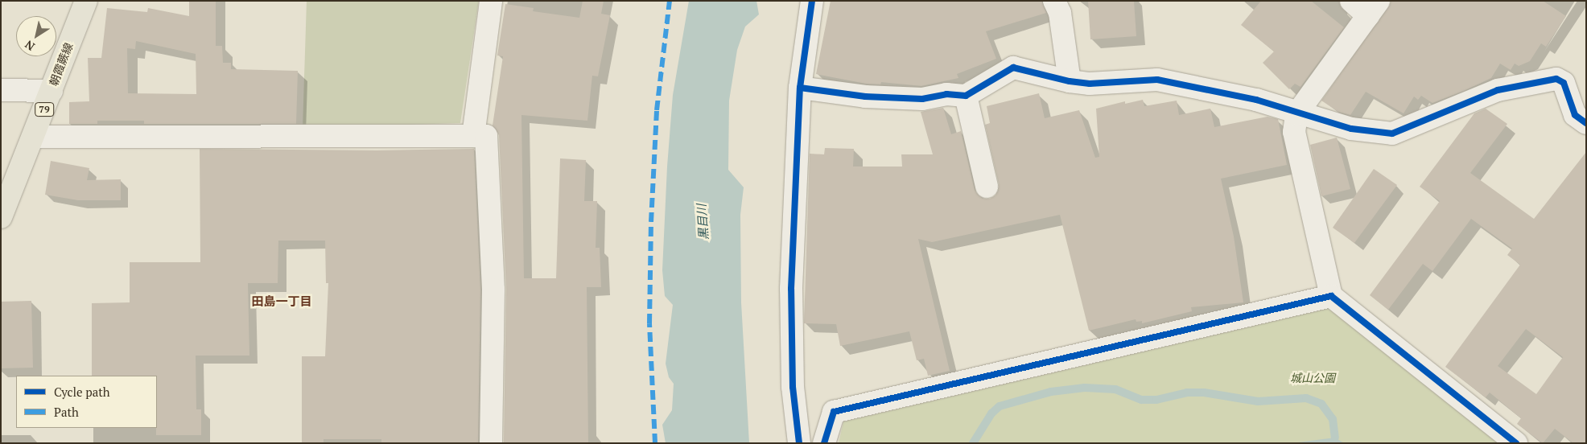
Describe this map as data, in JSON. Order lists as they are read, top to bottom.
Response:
{
  "streets": {
    "main road": ["朝霞蕨線", "79"]
  },
  "districts": ["田島一丁目"],
  "water": ["黒目川"],
  "parks": ["城山公園"],
  "legend": ["Cycle path", "Path"],
  "north": "bottom left"
}
